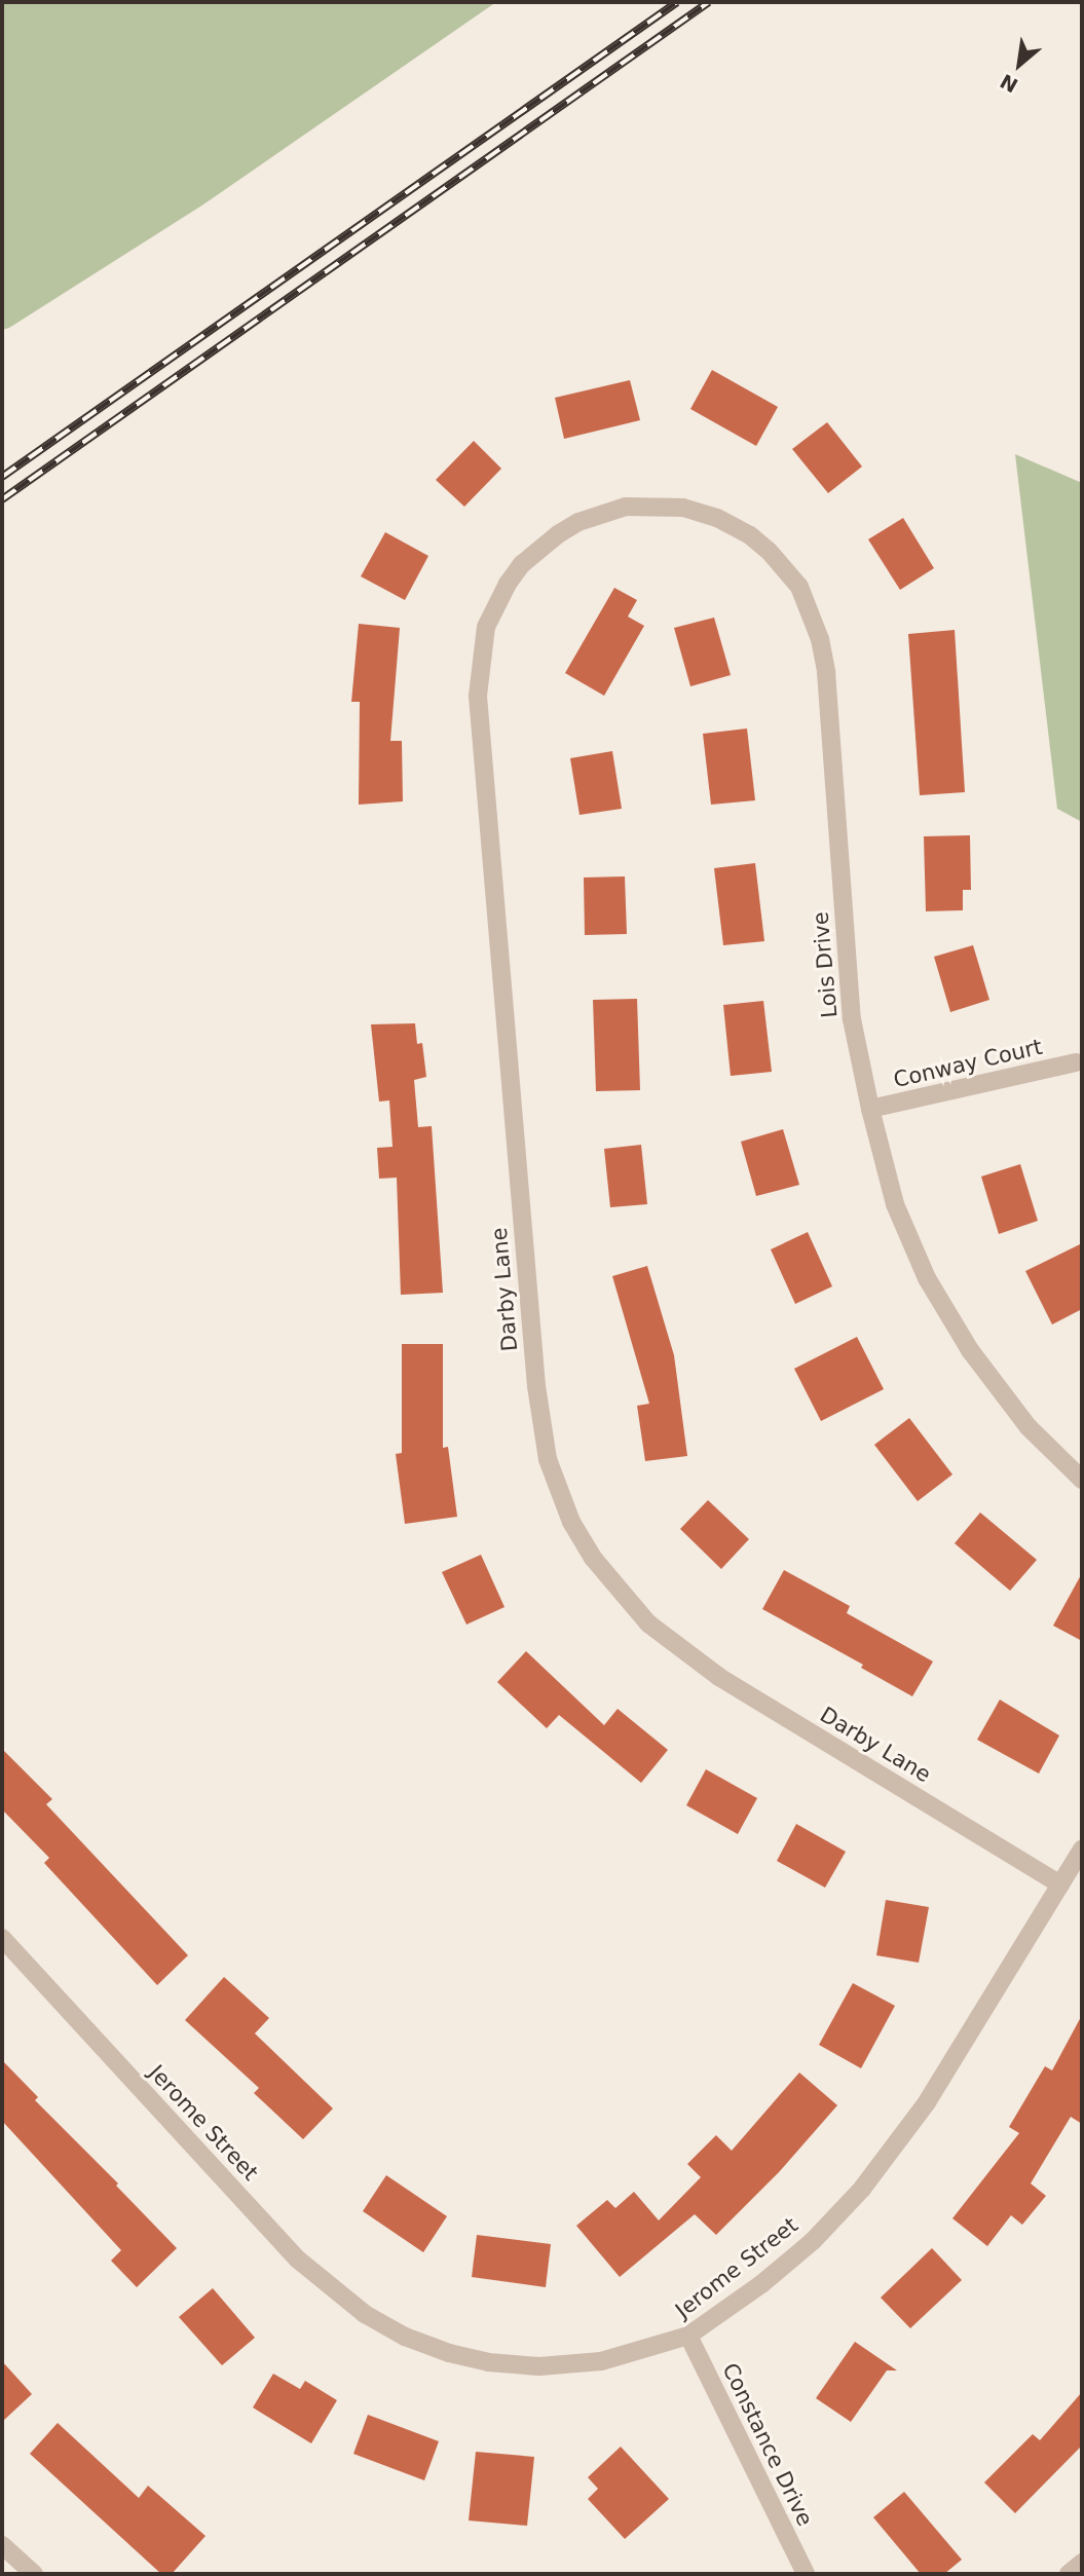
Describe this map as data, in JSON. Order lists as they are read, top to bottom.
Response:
{
  "streets": {
    "street": [
      "Lois Drive",
      "Conway Court",
      "Darby Lane",
      "Jerome Street",
      "Constance Drive"
    ]
  },
  "crossings": [
    ["Lois Drive", "Conway Court"],
    ["Lois Drive", "Darby Lane"],
    ["Darby Lane", "Jerome Street"],
    ["Jerome Street", "Constance Drive"]
  ],
  "north": "bottom left"
}
